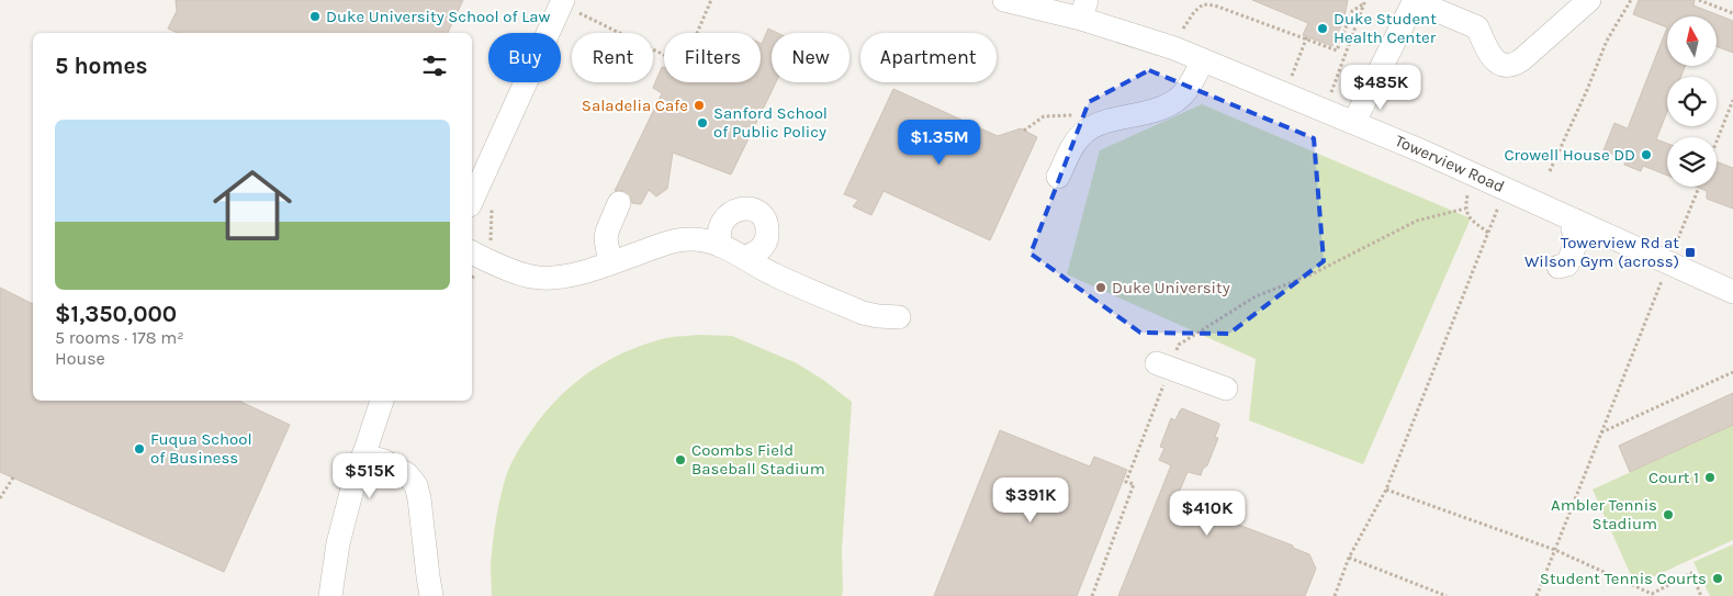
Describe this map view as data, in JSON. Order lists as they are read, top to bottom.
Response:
{
  "streets": {
    "street": ["Towerview Road"]
  },
  "places": {
    "other": [
      "Duke University School of Law",
      "Duke Student Health Center",
      "Saladelia Cafe",
      "Sanford School of Public Policy",
      "Crowell House DD",
      "Duke University",
      "Fuqua School of Business",
      "Coombs Field Baseball Stadium",
      "Court 1",
      "Ambler Tennis Stadium",
      "Student Tennis Courts"
    ],
    "transit": ["Towerview Rd at Wilson Gym (across)"]
  },
  "north": "top",
  "page": {
    "chip": [
      "Buy",
      "Rent",
      "Filters",
      "New",
      "Apartment"
    ],
    "heading": "5 homes",
    "price": [
      "$485K",
      "$1.35M",
      "$515K",
      "$391K",
      "$410K"
    ],
    "list": [
      {
        "name": "$1,350,000",
        "note": "5 rooms · 178 m² · House"
      }
    ]
  }
}
